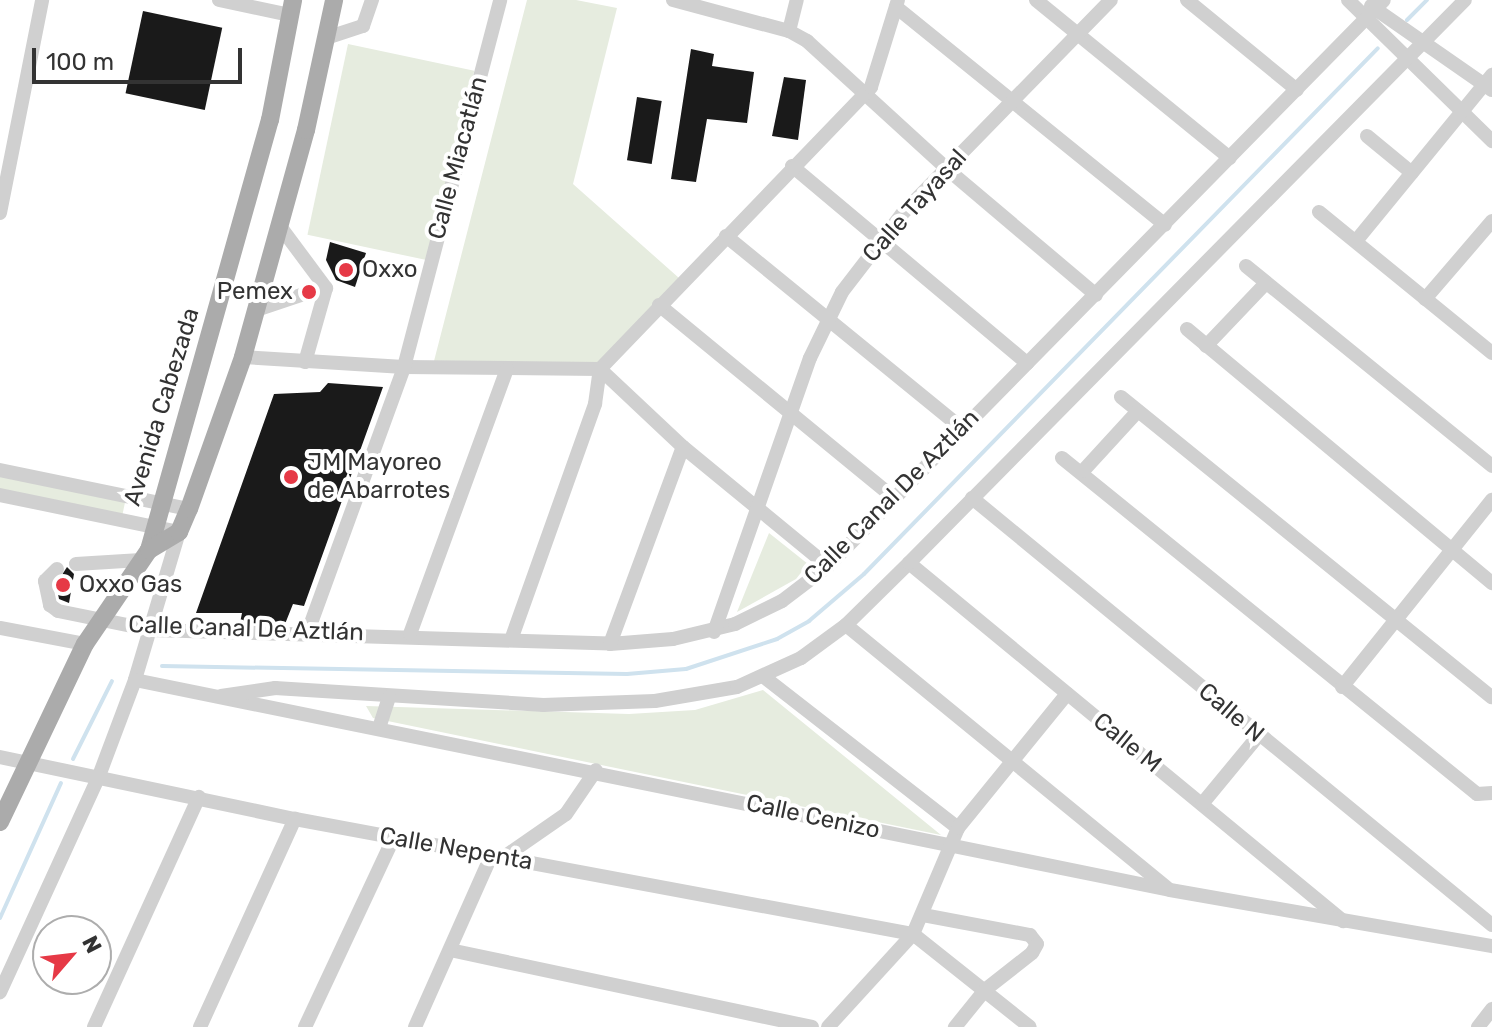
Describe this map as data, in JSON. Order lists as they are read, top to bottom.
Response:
{
  "streets": {
    "main road": ["Avenida Cabezada"],
    "street": [
      "Calle Miacatlán",
      "Calle Tayasal",
      "Calle Canal De Aztlán",
      "Calle N",
      "Calle M",
      "Calle Cenizo",
      "Calle Nepenta"
    ]
  },
  "crossings": [
    ["Calle Miacatlán", "Calle Canal De Aztlán"],
    ["Calle Tayasal", "Calle Canal De Aztlán"],
    ["Avenida Cabezada", "Calle Canal De Aztlán"],
    ["Avenida Cabezada", "Calle Nepenta"],
    ["Calle M", "Calle Cenizo"]
  ],
  "places": [
    "Oxxo",
    "Pemex",
    "JM Mayoreo de Abarrotes",
    "Oxxo Gas"
  ],
  "scale_bar": "100 m",
  "north": "top right"
}
